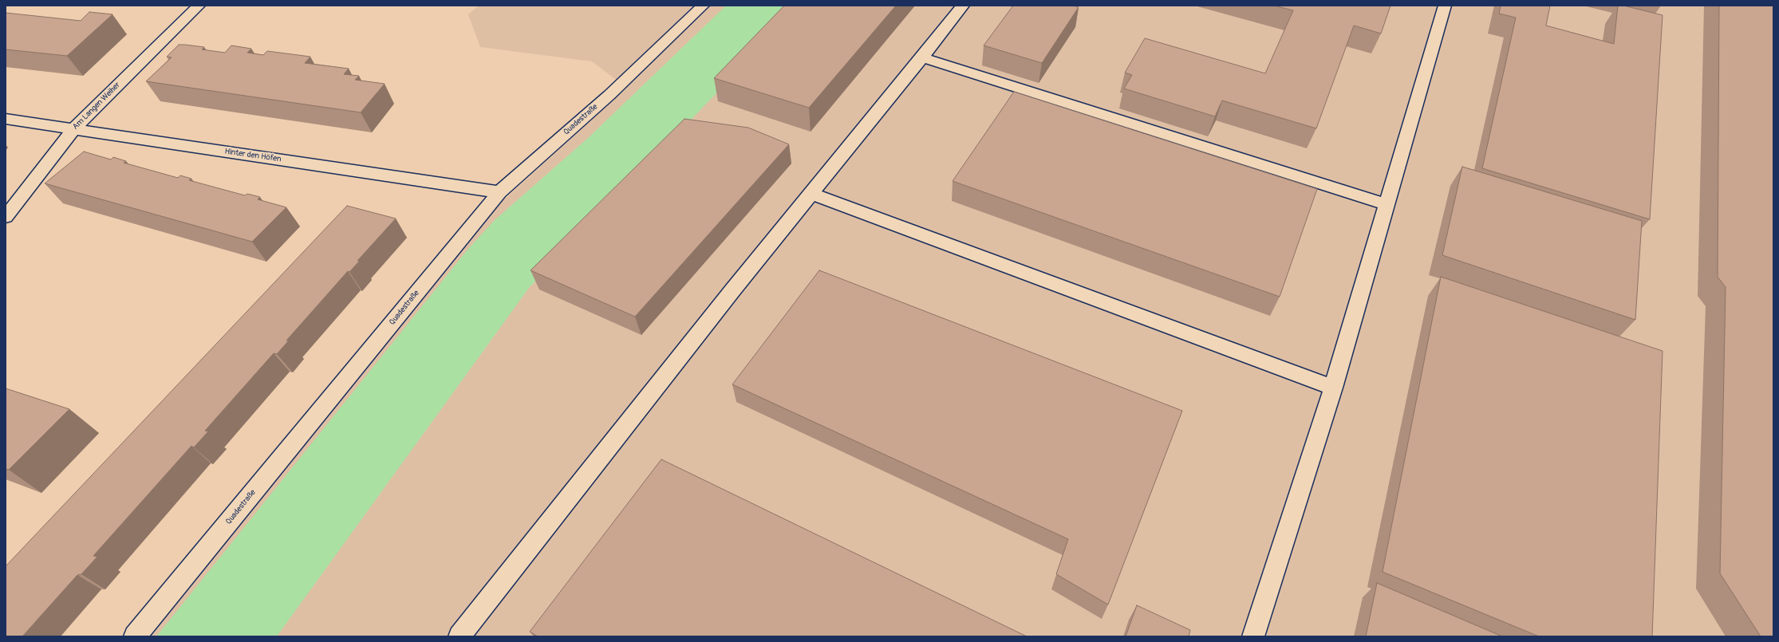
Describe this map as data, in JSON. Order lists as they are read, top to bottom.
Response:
{
  "streets": {
    "street": ["Am Langen Weiher", "Quadestraße", "Hinter den Höfen"]
  },
  "crossings": [
    ["Am Langen Weiher", "Hinter den Höfen"],
    ["Quadestraße", "Hinter den Höfen"]
  ]
}
